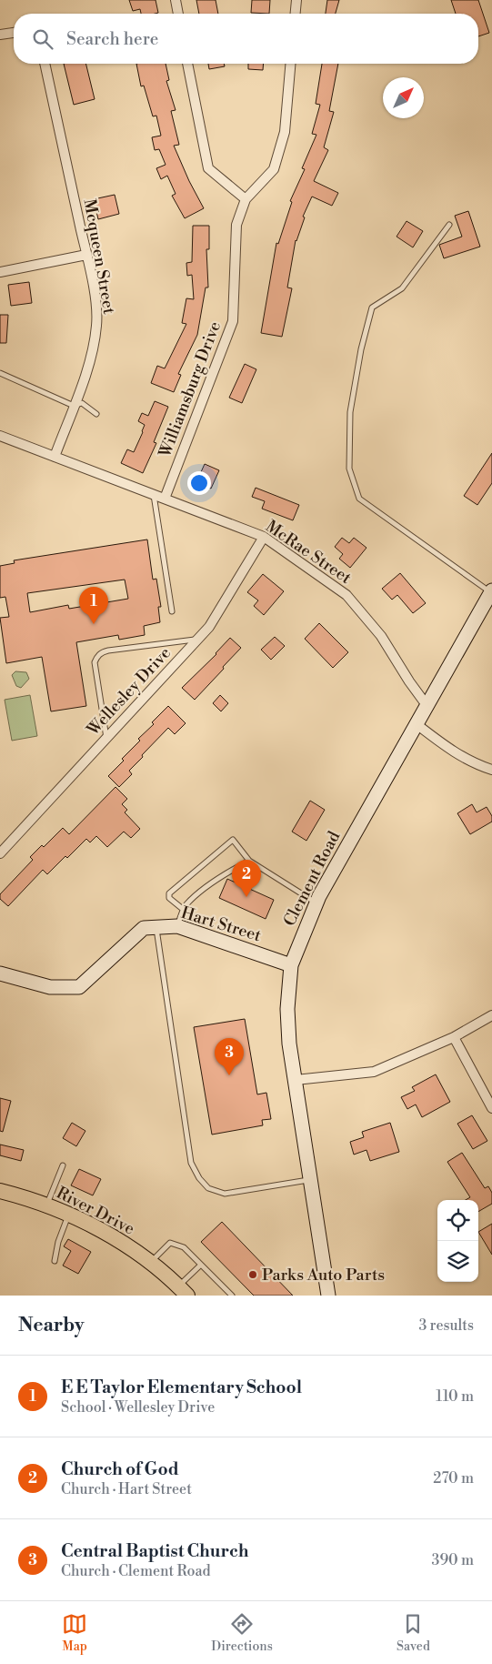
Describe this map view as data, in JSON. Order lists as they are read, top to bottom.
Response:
{
  "streets": {
    "main road": ["River Drive"],
    "street": [
      "Mcqueen Street",
      "Williamsburg Drive",
      "McRae Street",
      "Wellesley Drive",
      "Clement Road",
      "Hart Street"
    ]
  },
  "crossings": [
    ["Mcqueen Street", "McRae Street"],
    ["Williamsburg Drive", "McRae Street"],
    ["McRae Street", "Wellesley Drive"],
    ["McRae Street", "Clement Road"],
    ["Clement Road", "Hart Street"]
  ],
  "places": ["Parks Auto Parts"],
  "north": "top right",
  "page": {
    "search": "Search here",
    "pins": ["1", "2", "3"],
    "heading": ["Nearby", "3 results"],
    "list": [
      {
        "mark": "1",
        "name": "E E Taylor Elementary School",
        "note": "School · Wellesley Drive",
        "value": "110 m"
      },
      {
        "mark": "2",
        "name": "Church of God",
        "note": "Church · Hart Street",
        "value": "270 m"
      },
      {
        "mark": "3",
        "name": "Central Baptist Church",
        "note": "Church · Clement Road",
        "value": "390 m"
      }
    ],
    "nav": ["Map", "Directions", "Saved"]
  }
}
